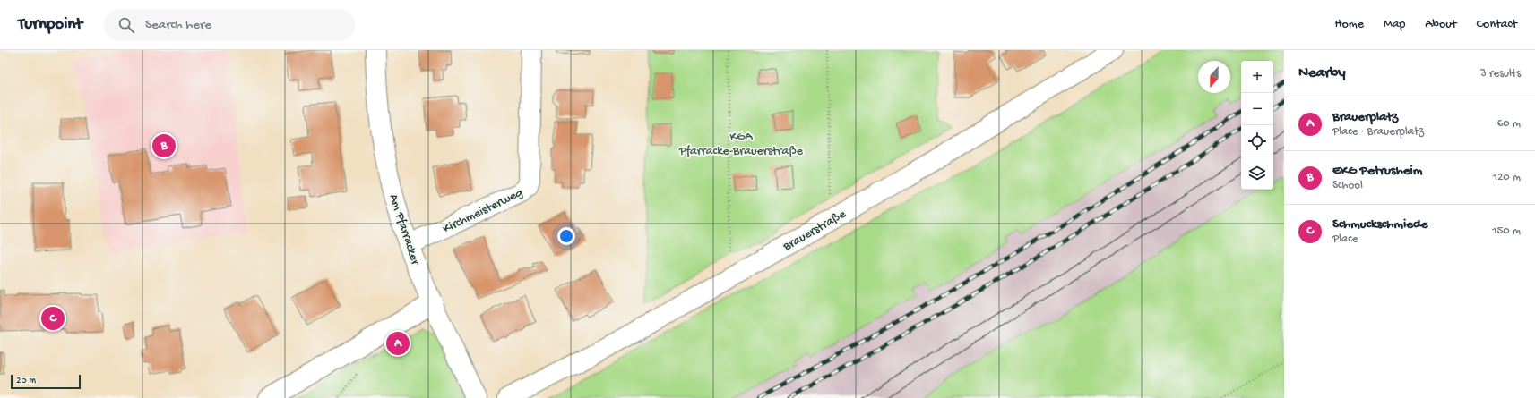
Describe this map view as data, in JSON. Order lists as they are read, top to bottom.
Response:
{
  "streets": {
    "street": ["Kirchmeisterweg", "Am Pfarracker", "Brauerstraße"]
  },
  "crossings": [
    ["Kirchmeisterweg", "Am Pfarracker"]
  ],
  "parks": ["KGA Pfarracke-Brauerstraße"],
  "scale_bar": "20 m",
  "north": "bottom",
  "page": {
    "header": "Turnpoint",
    "search": "Search here",
    "nav": [
      "Home",
      "Map",
      "About",
      "Contact"
    ],
    "heading": ["Nearby", "3 results"],
    "map_buttons": ["+", "−"],
    "list": [
      {
        "mark": "A",
        "name": "Brauerplatz",
        "note": "Place · Brauerplatz",
        "value": "60 m"
      },
      {
        "mark": "B",
        "name": "EKG Petrusheim",
        "note": "School",
        "value": "120 m"
      },
      {
        "mark": "C",
        "name": "Schmuckschmiede",
        "note": "Place",
        "value": "150 m"
      }
    ],
    "pins": ["B", "C", "A"],
    "scale": "20 m"
  }
}
